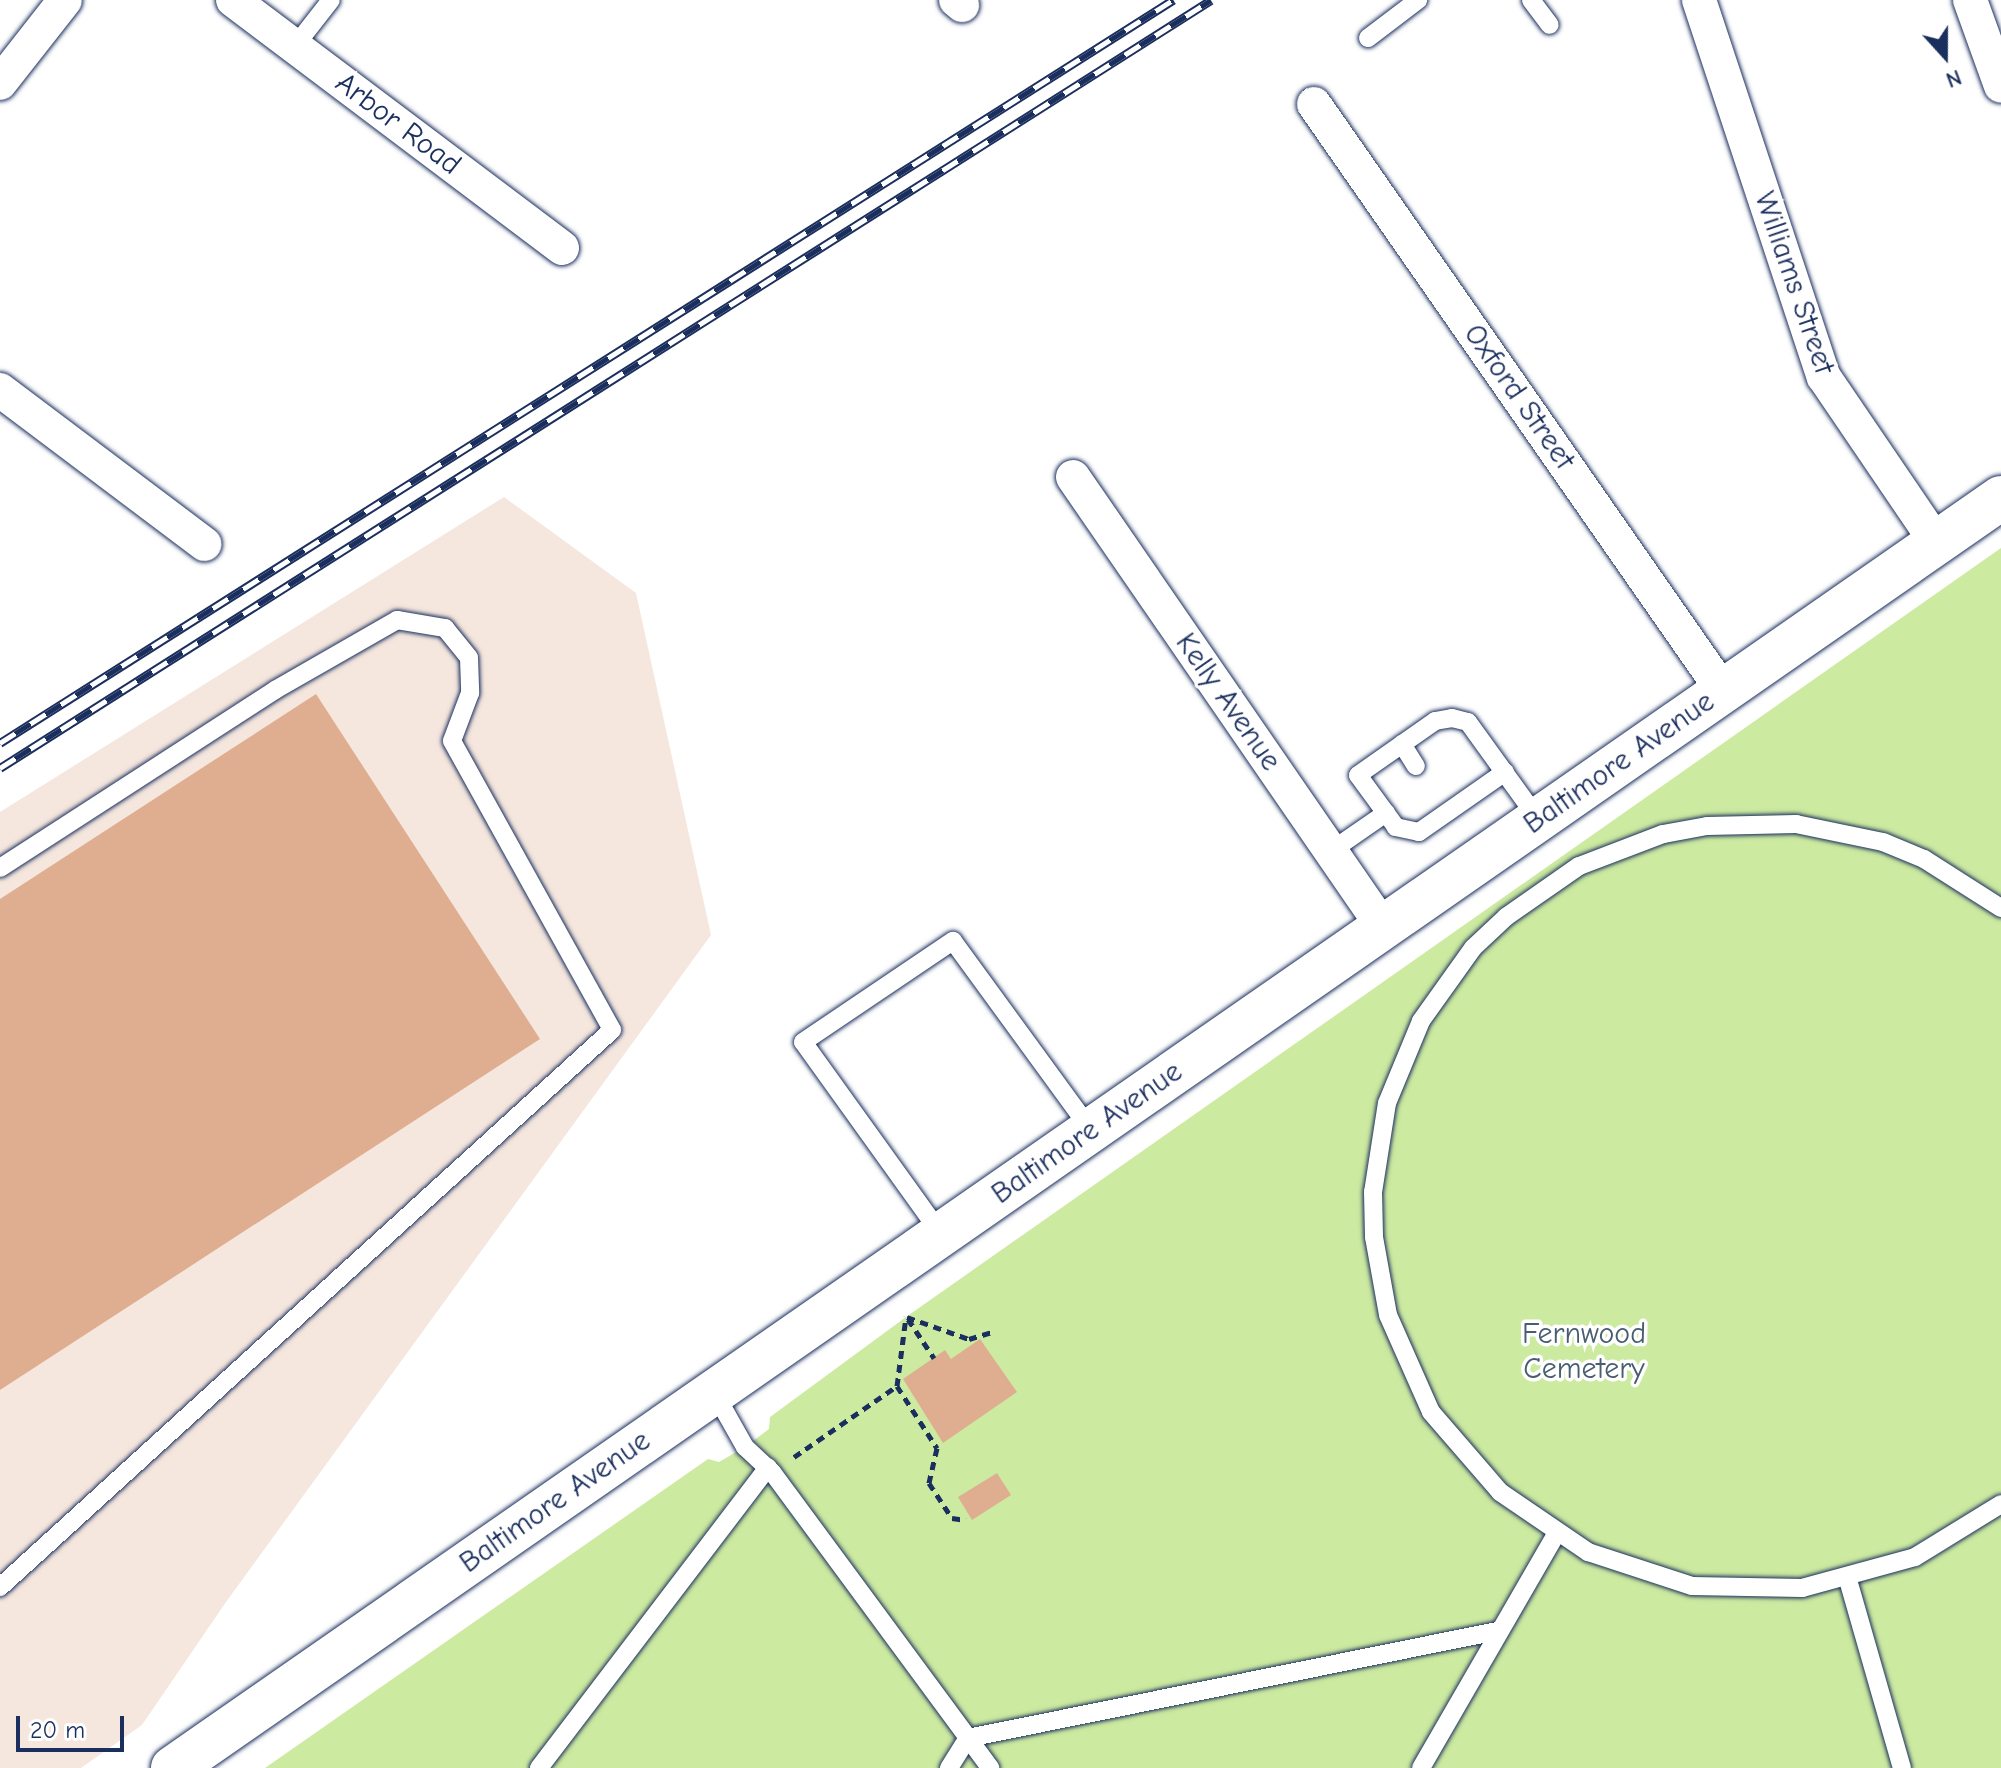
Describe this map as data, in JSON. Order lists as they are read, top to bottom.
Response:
{
  "streets": {
    "main road": ["Baltimore Avenue"],
    "street": [
      "Arbor Road",
      "Williams Street",
      "Oxford Street",
      "Kelly Avenue"
    ]
  },
  "crossings": [
    ["Williams Street", "Baltimore Avenue"],
    ["Oxford Street", "Baltimore Avenue"],
    ["Kelly Avenue", "Baltimore Avenue"]
  ],
  "parks": ["Fernwood Cemetery"],
  "scale_bar": "20 m",
  "north": "bottom"
}
